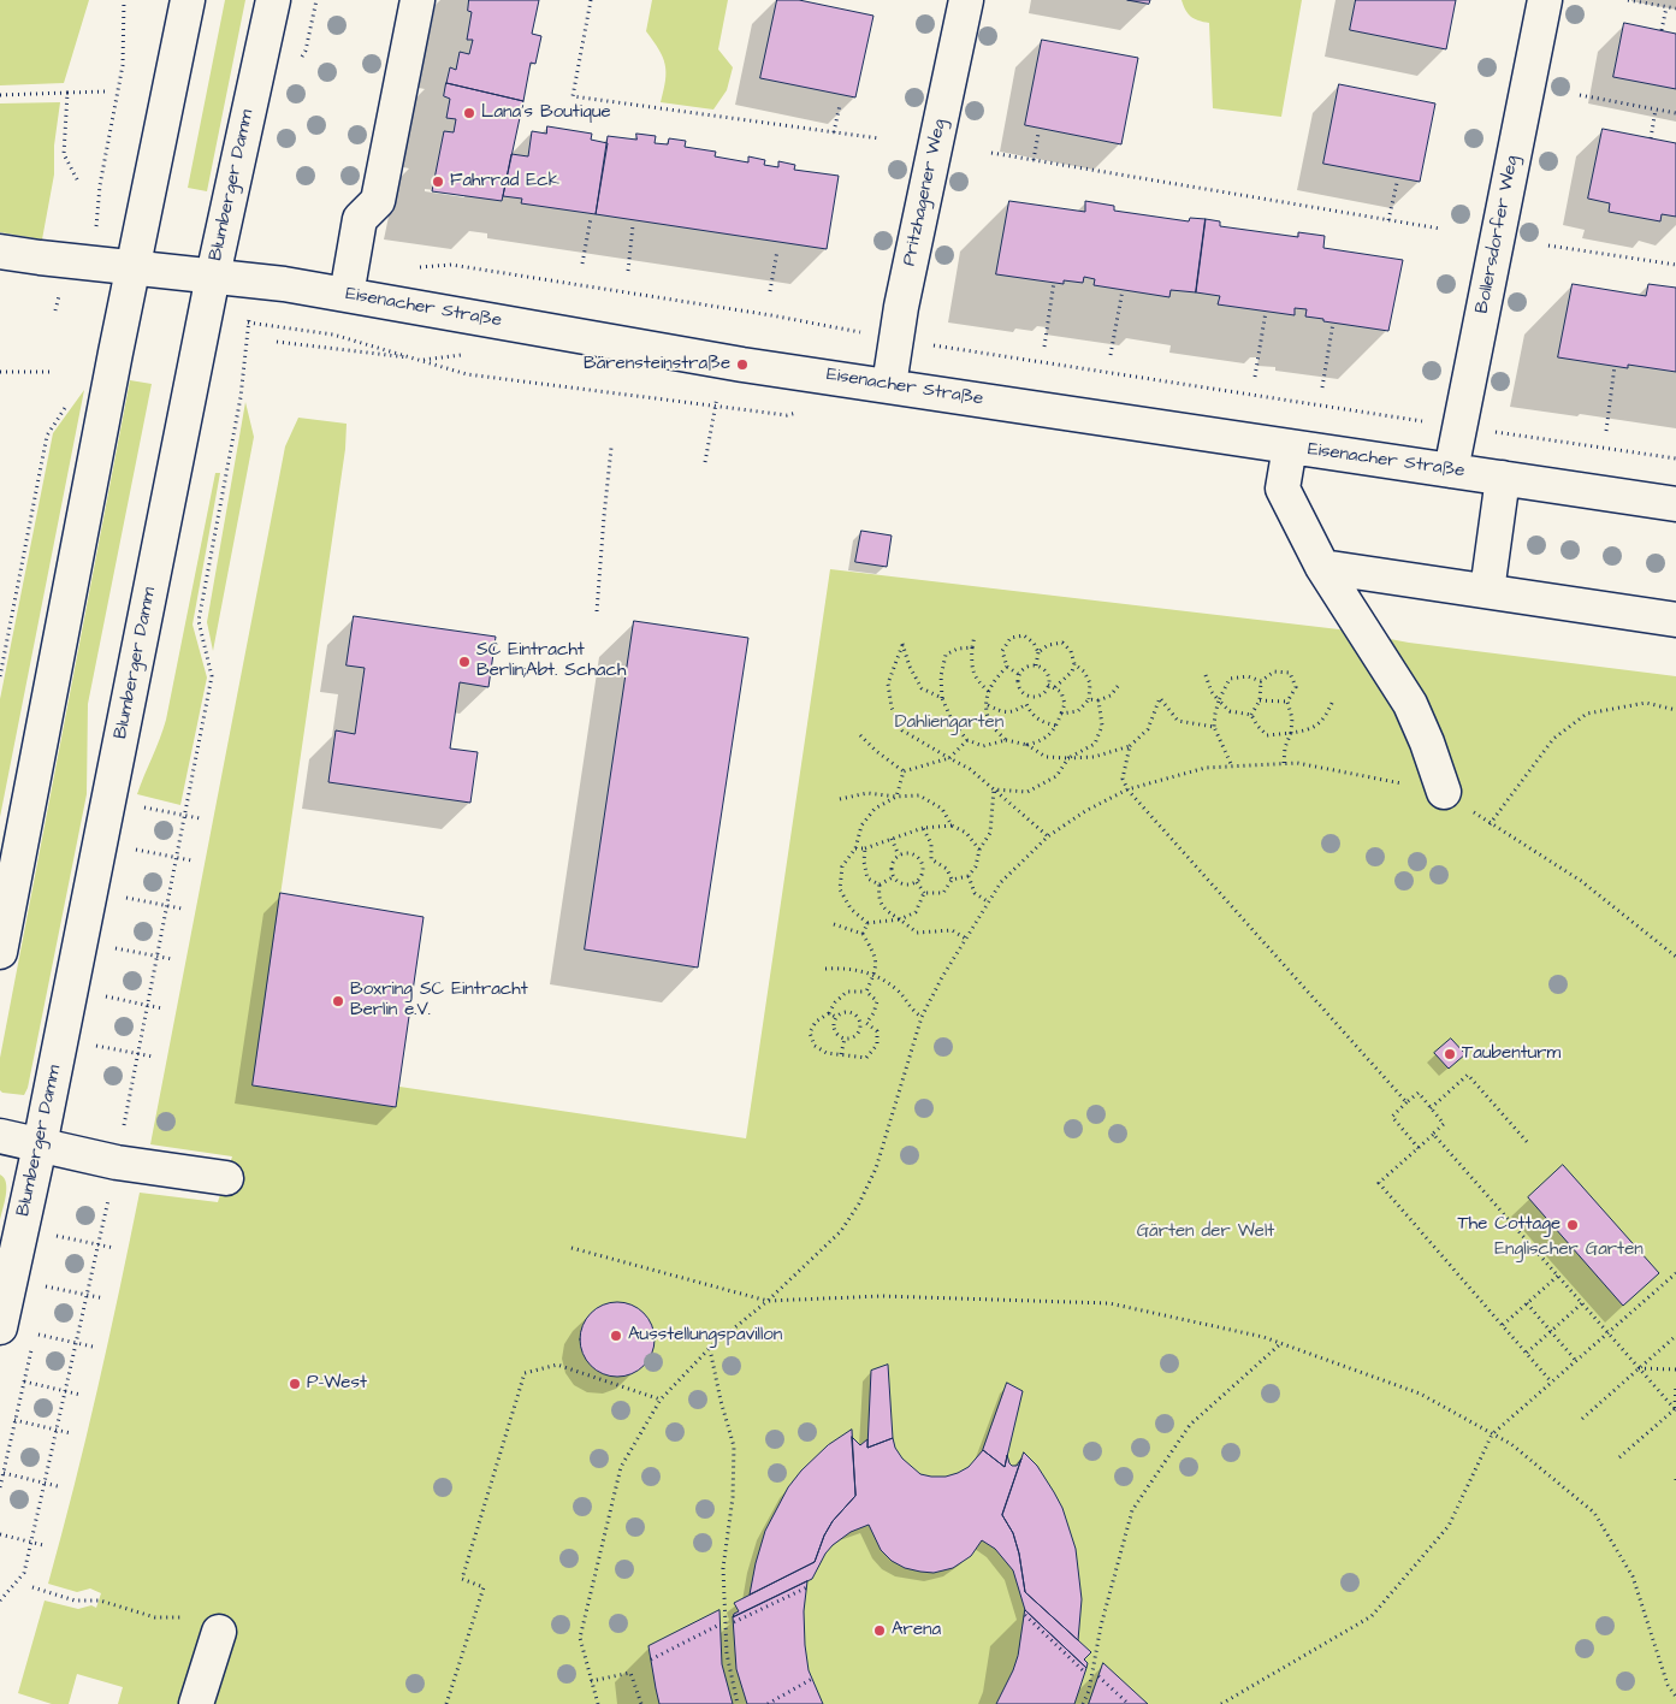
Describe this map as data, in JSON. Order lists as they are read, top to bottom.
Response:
{
  "streets": {
    "street": [
      "Blumberger Damm",
      "Pritzhagener Weg",
      "Bollersdorfer Weg",
      "Eisenacher Straße"
    ]
  },
  "crossings": [
    ["Blumberger Damm", "Eisenacher Straße"],
    ["Pritzhagener Weg", "Eisenacher Straße"],
    ["Bollersdorfer Weg", "Eisenacher Straße"]
  ],
  "parks": ["Dahliengarten", "Gärten der Welt", "Englischer Garten"],
  "places": [
    "Lana's Boutique",
    "Fahrrad Eck",
    "Bärensteinstraße",
    "SC Eintracht Berlin;Abt. Schach",
    "Boxring SC Eintracht Berlin e.V.",
    "Taubenturm",
    "The Cottage",
    "Ausstellungspavillon",
    "P-West",
    "Arena"
  ]
}
